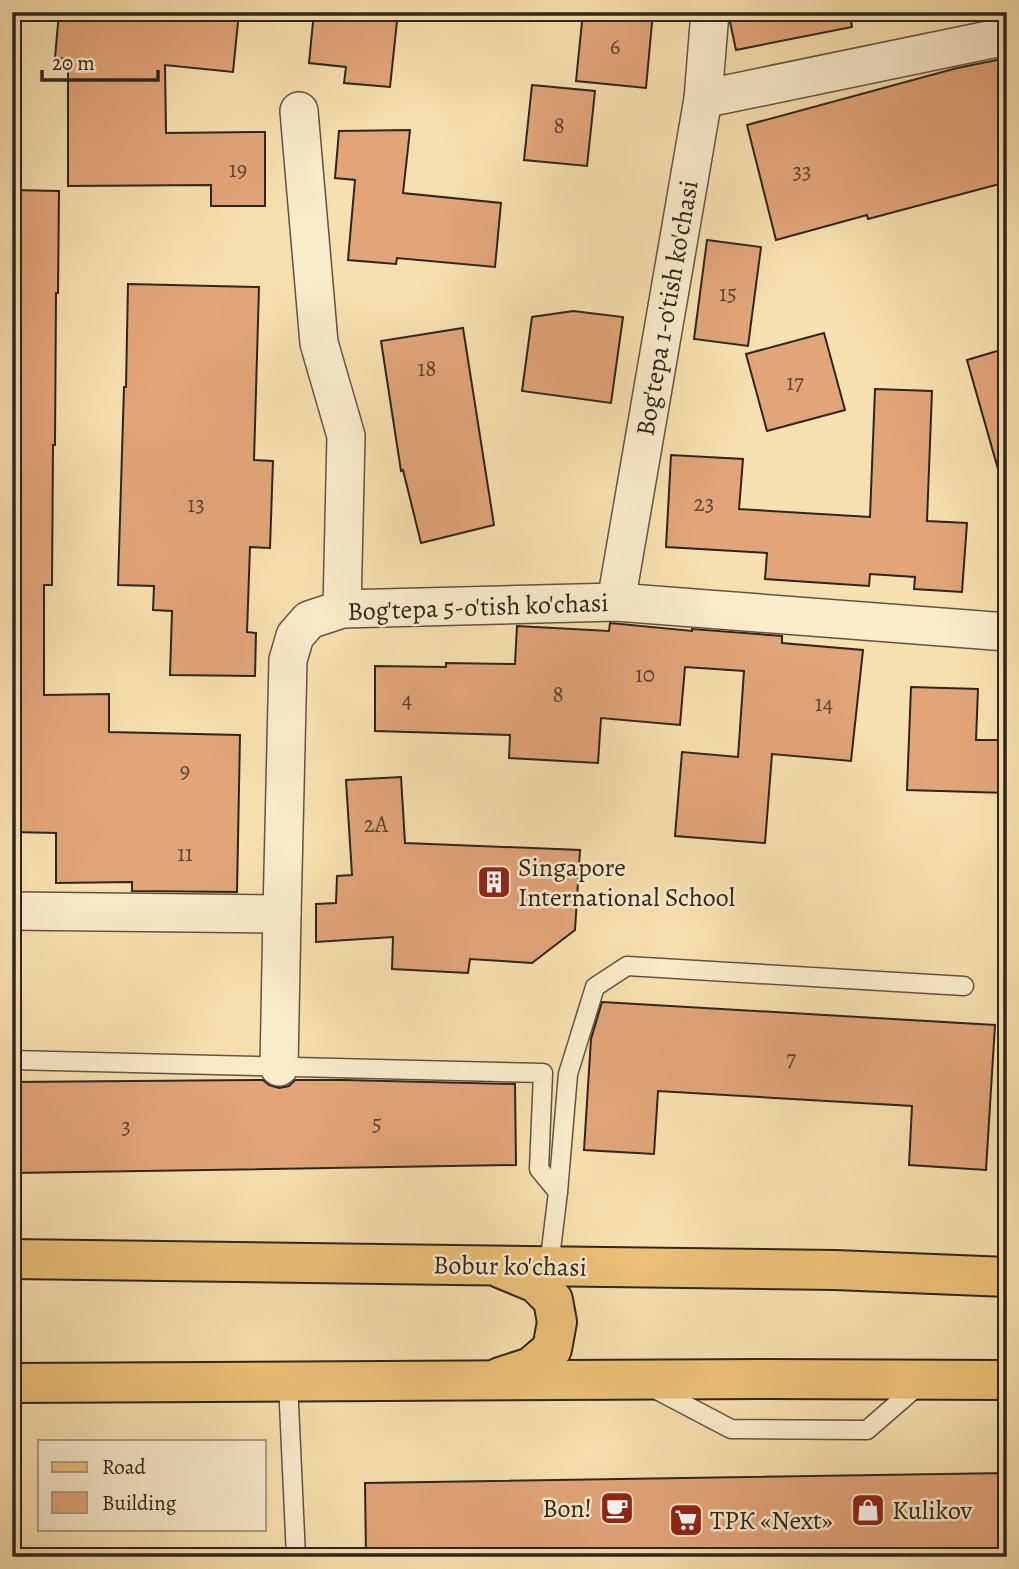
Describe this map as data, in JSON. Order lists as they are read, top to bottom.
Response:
{
  "streets": {
    "main road": ["Bobur ko'chasi"],
    "street": ["Bog'tepa 1-o'tish ko'chasi", "Bog'tepa 5-o'tish ko'chasi"]
  },
  "crossings": [
    ["Bog'tepa 1-o'tish ko'chasi", "Bog'tepa 5-o'tish ko'chasi"]
  ],
  "places": {
    "building": ["Singapore International School"],
    "cafe": ["Bon!"],
    "shop": ["Kulikov"],
    "supermarket": ["ТРК «Next»"]
  },
  "house_numbers": [
    "6",
    "8",
    "19",
    "33",
    "15",
    "18",
    "17",
    "23",
    "13",
    "10",
    "8",
    "4",
    "14",
    "9",
    "2A",
    "11",
    "7",
    "5",
    "3"
  ],
  "legend": ["Road", "Building"],
  "scale_bar": "20 m"
}
